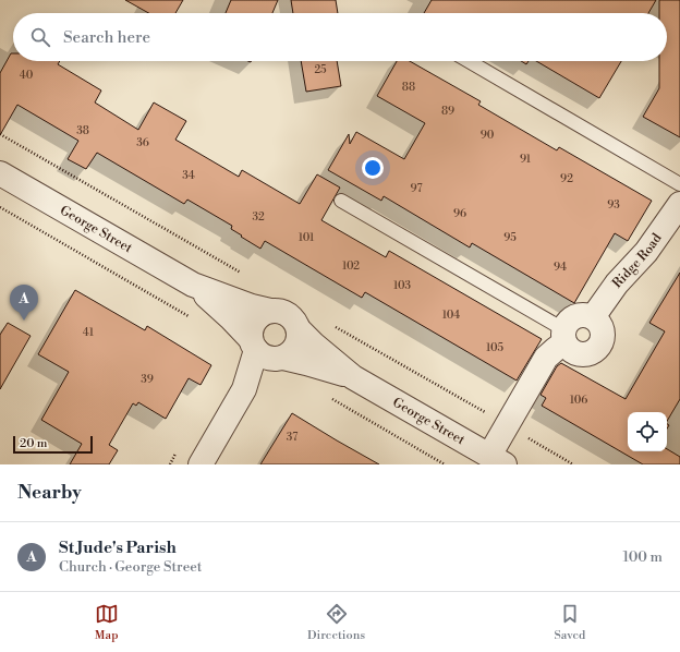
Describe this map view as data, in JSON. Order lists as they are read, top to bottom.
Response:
{
  "streets": {
    "street": ["George Street", "Ridge Road"]
  },
  "house_numbers": [
    "25",
    "40",
    "88",
    "89",
    "38",
    "90",
    "36",
    "91",
    "34",
    "92",
    "97",
    "93",
    "96",
    "32",
    "101",
    "95",
    "102",
    "94",
    "103",
    "104",
    "41",
    "105",
    "39",
    "106",
    "37"
  ],
  "scale_bar": "20 m",
  "page": {
    "search": "Search here",
    "pins": "A",
    "scale": "20 m",
    "heading": "Nearby",
    "list": [
      {
        "mark": "A",
        "name": "St Jude's Parish",
        "note": "Church · George Street",
        "value": "100 m"
      }
    ],
    "nav": ["Map", "Directions", "Saved"]
  }
}
